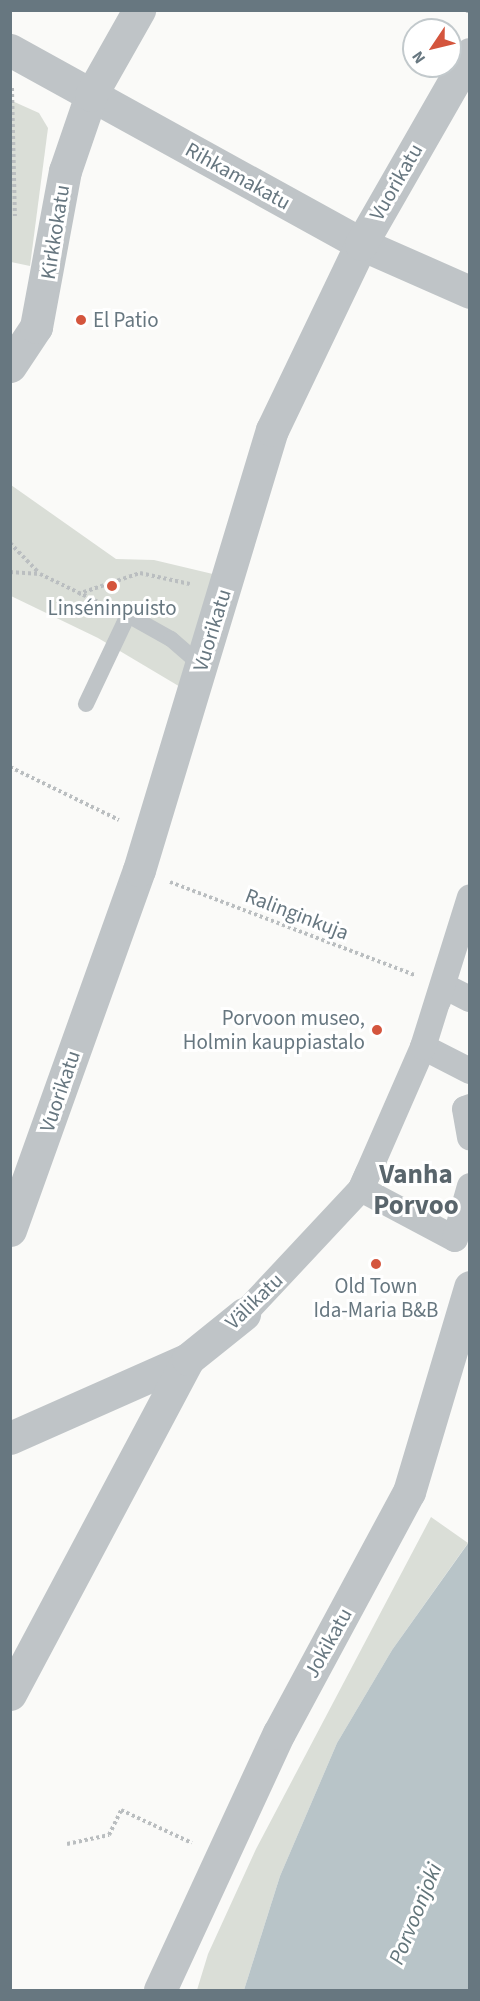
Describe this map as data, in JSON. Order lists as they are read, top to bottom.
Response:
{
  "streets": {
    "street": [
      "Rihkamakatu",
      "Vuorikatu",
      "Kirkkokatu",
      "Välikatu",
      "Jokikatu"
    ],
    "path": ["Ralinginkuja"]
  },
  "crossings": [
    ["Rihkamakatu", "Vuorikatu"],
    ["Rihkamakatu", "Kirkkokatu"],
    ["Vuorikatu", "Ralinginkuja"],
    ["Ralinginkuja", "Välikatu"]
  ],
  "districts": ["Vanha Porvoo"],
  "water": ["Porvoonjoki"],
  "places": [
    "El Patio",
    "Linséninpuisto",
    "Porvoon museo, Holmin kauppiastalo",
    "Old Town Ida-Maria B&B"
  ],
  "north": "bottom left"
}
